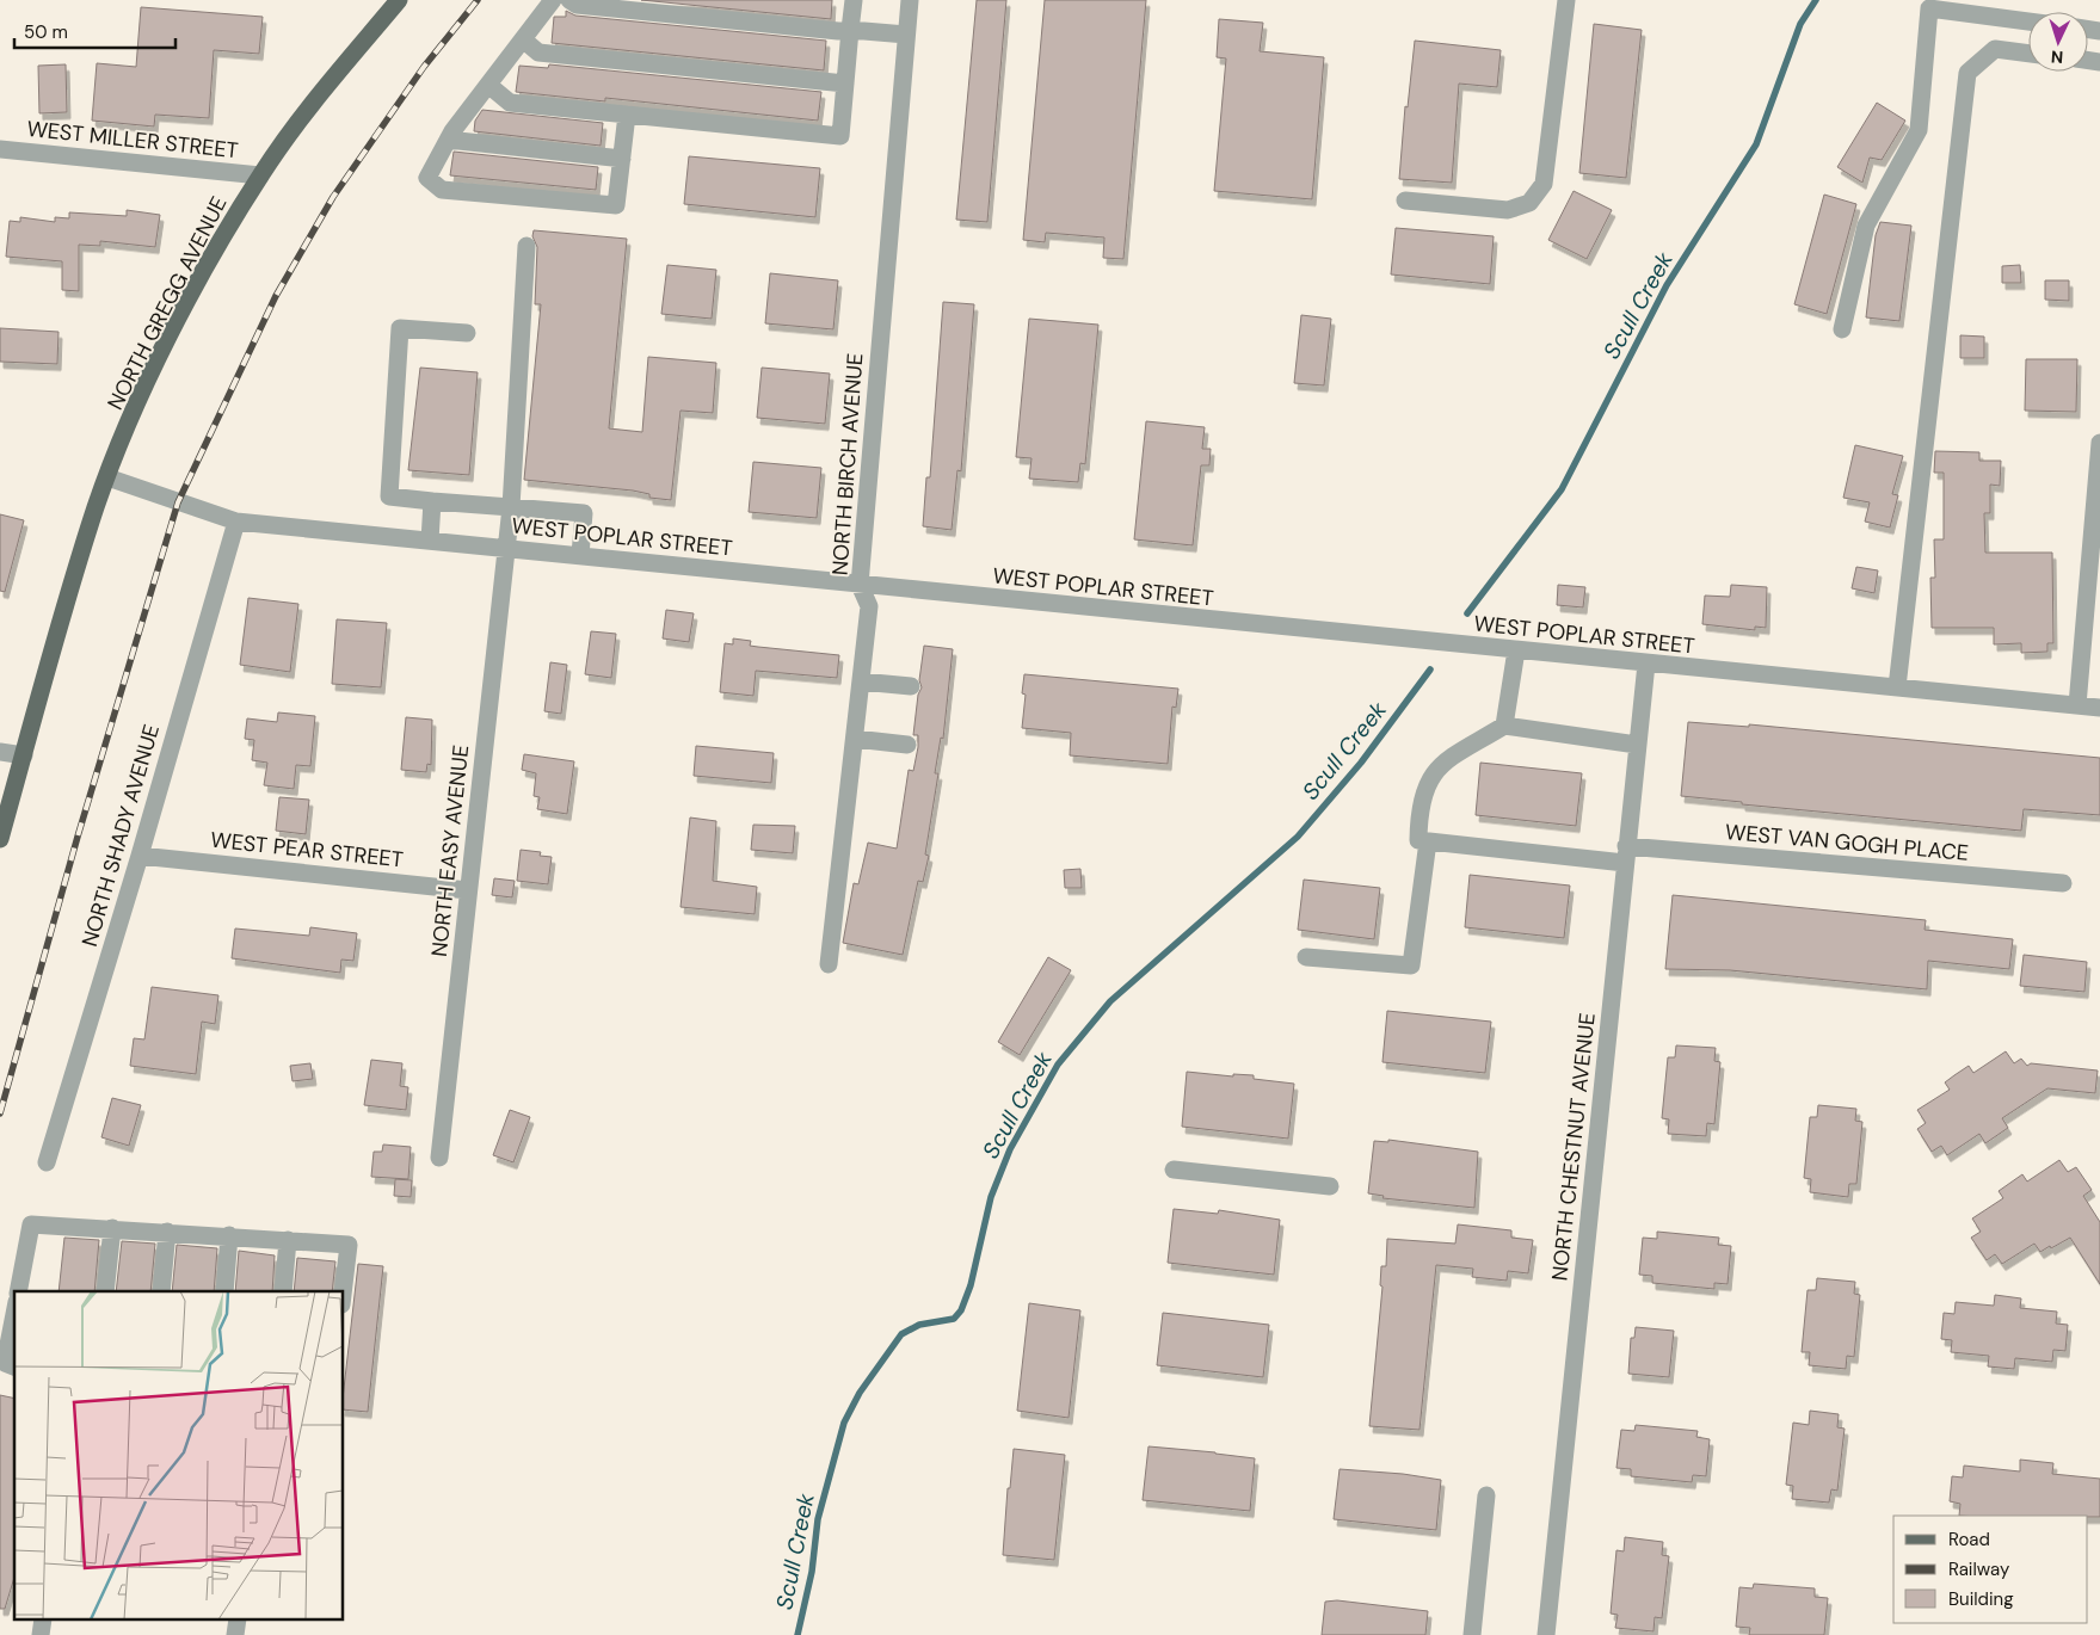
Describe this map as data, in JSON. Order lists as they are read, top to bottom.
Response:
{
  "streets": {
    "main road": ["NORTH GREGG AVENUE"],
    "street": [
      "WEST MILLER STREET",
      "NORTH BIRCH AVENUE",
      "WEST POPLAR STREET",
      "NORTH SHADY AVENUE",
      "WEST VAN GOGH PLACE",
      "WEST PEAR STREET",
      "NORTH EASY AVENUE",
      "NORTH CHESTNUT AVENUE"
    ]
  },
  "crossings": [
    ["WEST MILLER STREET", "NORTH GREGG AVENUE"],
    ["NORTH GREGG AVENUE", "WEST POPLAR STREET"],
    ["NORTH BIRCH AVENUE", "WEST POPLAR STREET"],
    ["WEST POPLAR STREET", "NORTH SHADY AVENUE"],
    ["WEST POPLAR STREET", "NORTH EASY AVENUE"],
    ["WEST POPLAR STREET", "NORTH CHESTNUT AVENUE"],
    ["NORTH SHADY AVENUE", "WEST PEAR STREET"],
    ["WEST VAN GOGH PLACE", "NORTH CHESTNUT AVENUE"],
    ["WEST PEAR STREET", "NORTH EASY AVENUE"]
  ],
  "water": ["Scull Creek"],
  "legend": ["Road", "Railway", "Building"],
  "scale_bar": "50 m",
  "north": "bottom"
}
